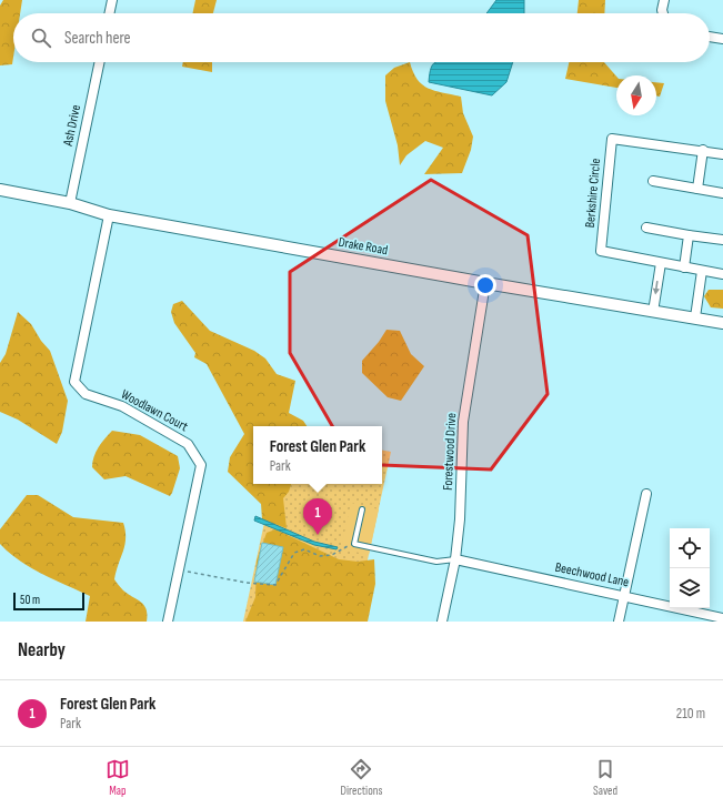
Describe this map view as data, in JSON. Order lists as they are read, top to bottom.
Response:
{
  "streets": {
    "street": [
      "Ash Drive",
      "Berkshire Circle",
      "Drake Road",
      "Woodlawn Court",
      "Forestwood Drive",
      "Beechwood Lane"
    ]
  },
  "crossings": [
    ["Ash Drive", "Drake Road"],
    ["Drake Road", "Woodlawn Court"],
    ["Drake Road", "Forestwood Drive"],
    ["Forestwood Drive", "Beechwood Lane"]
  ],
  "scale_bar": "50 m",
  "north": "bottom",
  "page": {
    "search": "Search here",
    "popup": ["Forest Glen Park", "Park"],
    "pins": "1",
    "scale": "50 m",
    "heading": "Nearby",
    "list": [
      {
        "mark": "1",
        "name": "Forest Glen Park",
        "note": "Park",
        "value": "210 m"
      }
    ],
    "nav": ["Map", "Directions", "Saved"]
  }
}
